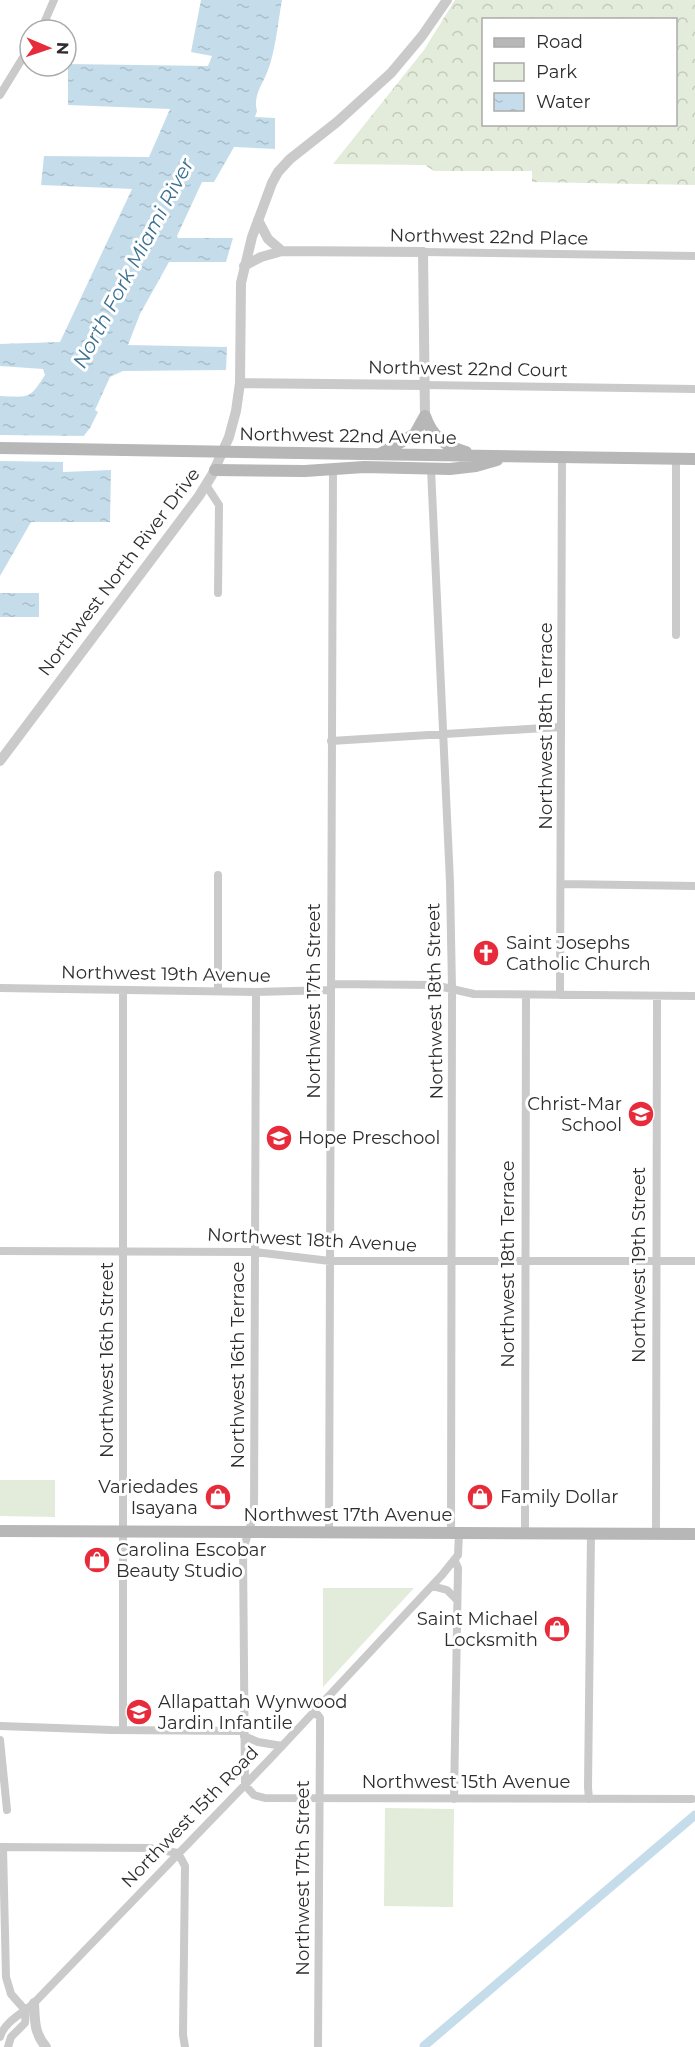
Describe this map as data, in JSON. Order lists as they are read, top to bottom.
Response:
{
  "streets": {
    "main road": ["Northwest 22nd Avenue", "Northwest 17th Avenue"],
    "street": [
      "Northwest 22nd Place",
      "Northwest 22nd Court",
      "Northwest North River Drive",
      "Northwest 18th Terrace",
      "Northwest 19th Avenue",
      "Northwest 17th Street",
      "Northwest 18th Street",
      "Northwest 18th Avenue",
      "Northwest 19th Street",
      "Northwest 16th Street",
      "Northwest 16th Terrace",
      "Northwest 15th Avenue",
      "Northwest 15th Road"
    ]
  },
  "crossings": [
    ["Northwest 22nd Place", "Northwest North River Drive"],
    ["Northwest 22nd Court", "Northwest North River Drive"],
    ["Northwest 22nd Avenue", "Northwest 18th Terrace"],
    ["Northwest 18th Terrace", "Northwest 19th Avenue"],
    ["Northwest 18th Terrace", "Northwest 18th Avenue"],
    ["Northwest 18th Terrace", "Northwest 17th Avenue"],
    ["Northwest 19th Avenue", "Northwest 17th Street"],
    ["Northwest 19th Avenue", "Northwest 18th Street"],
    ["Northwest 19th Avenue", "Northwest 19th Street"],
    ["Northwest 19th Avenue", "Northwest 16th Street"],
    ["Northwest 19th Avenue", "Northwest 16th Terrace"],
    ["Northwest 17th Street", "Northwest 18th Avenue"],
    ["Northwest 17th Street", "Northwest 17th Avenue"],
    ["Northwest 17th Street", "Northwest 15th Avenue"],
    ["Northwest 17th Street", "Northwest 15th Road"],
    ["Northwest 18th Street", "Northwest 18th Avenue"],
    ["Northwest 18th Street", "Northwest 17th Avenue"],
    ["Northwest 18th Avenue", "Northwest 19th Street"],
    ["Northwest 18th Avenue", "Northwest 16th Street"],
    ["Northwest 18th Avenue", "Northwest 16th Terrace"],
    ["Northwest 19th Street", "Northwest 17th Avenue"],
    ["Northwest 16th Street", "Northwest 17th Avenue"],
    ["Northwest 16th Terrace", "Northwest 17th Avenue"],
    ["Northwest 16th Terrace", "Northwest 15th Avenue"],
    ["Northwest 16th Terrace", "Northwest 15th Road"],
    ["Northwest 15th Avenue", "Northwest 15th Road"]
  ],
  "water": ["North Fork Miami River"],
  "places": {
    "church": ["Saint Josephs Catholic Church"],
    "school or university": ["Christ-Mar School", "Hope Preschool", "Allapattah Wynwood Jardin Infantile"],
    "shop": [
      "Variedades Isayana",
      "Family Dollar",
      "Carolina Escobar Beauty Studio",
      "Saint Michael Locksmith"
    ]
  },
  "legend": ["Road", "Park", "Water"],
  "north": "right"
}
